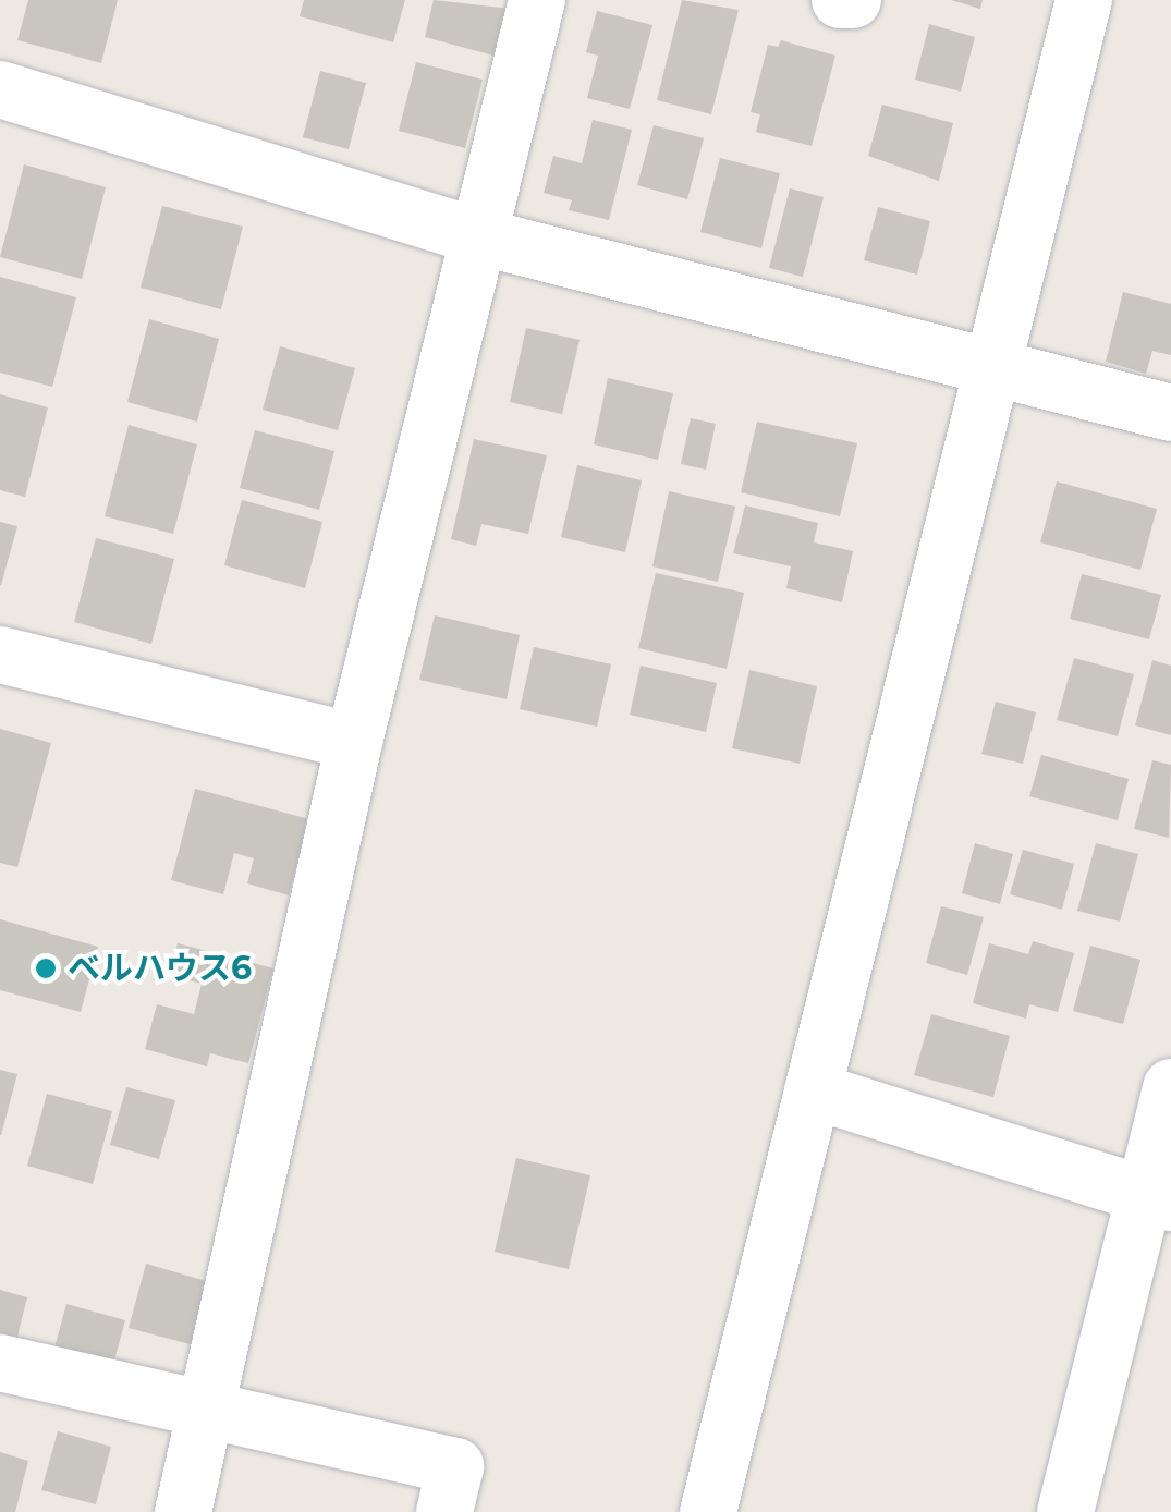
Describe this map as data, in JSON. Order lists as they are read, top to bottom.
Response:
{
  "places": ["ベルハウス6"]
}
